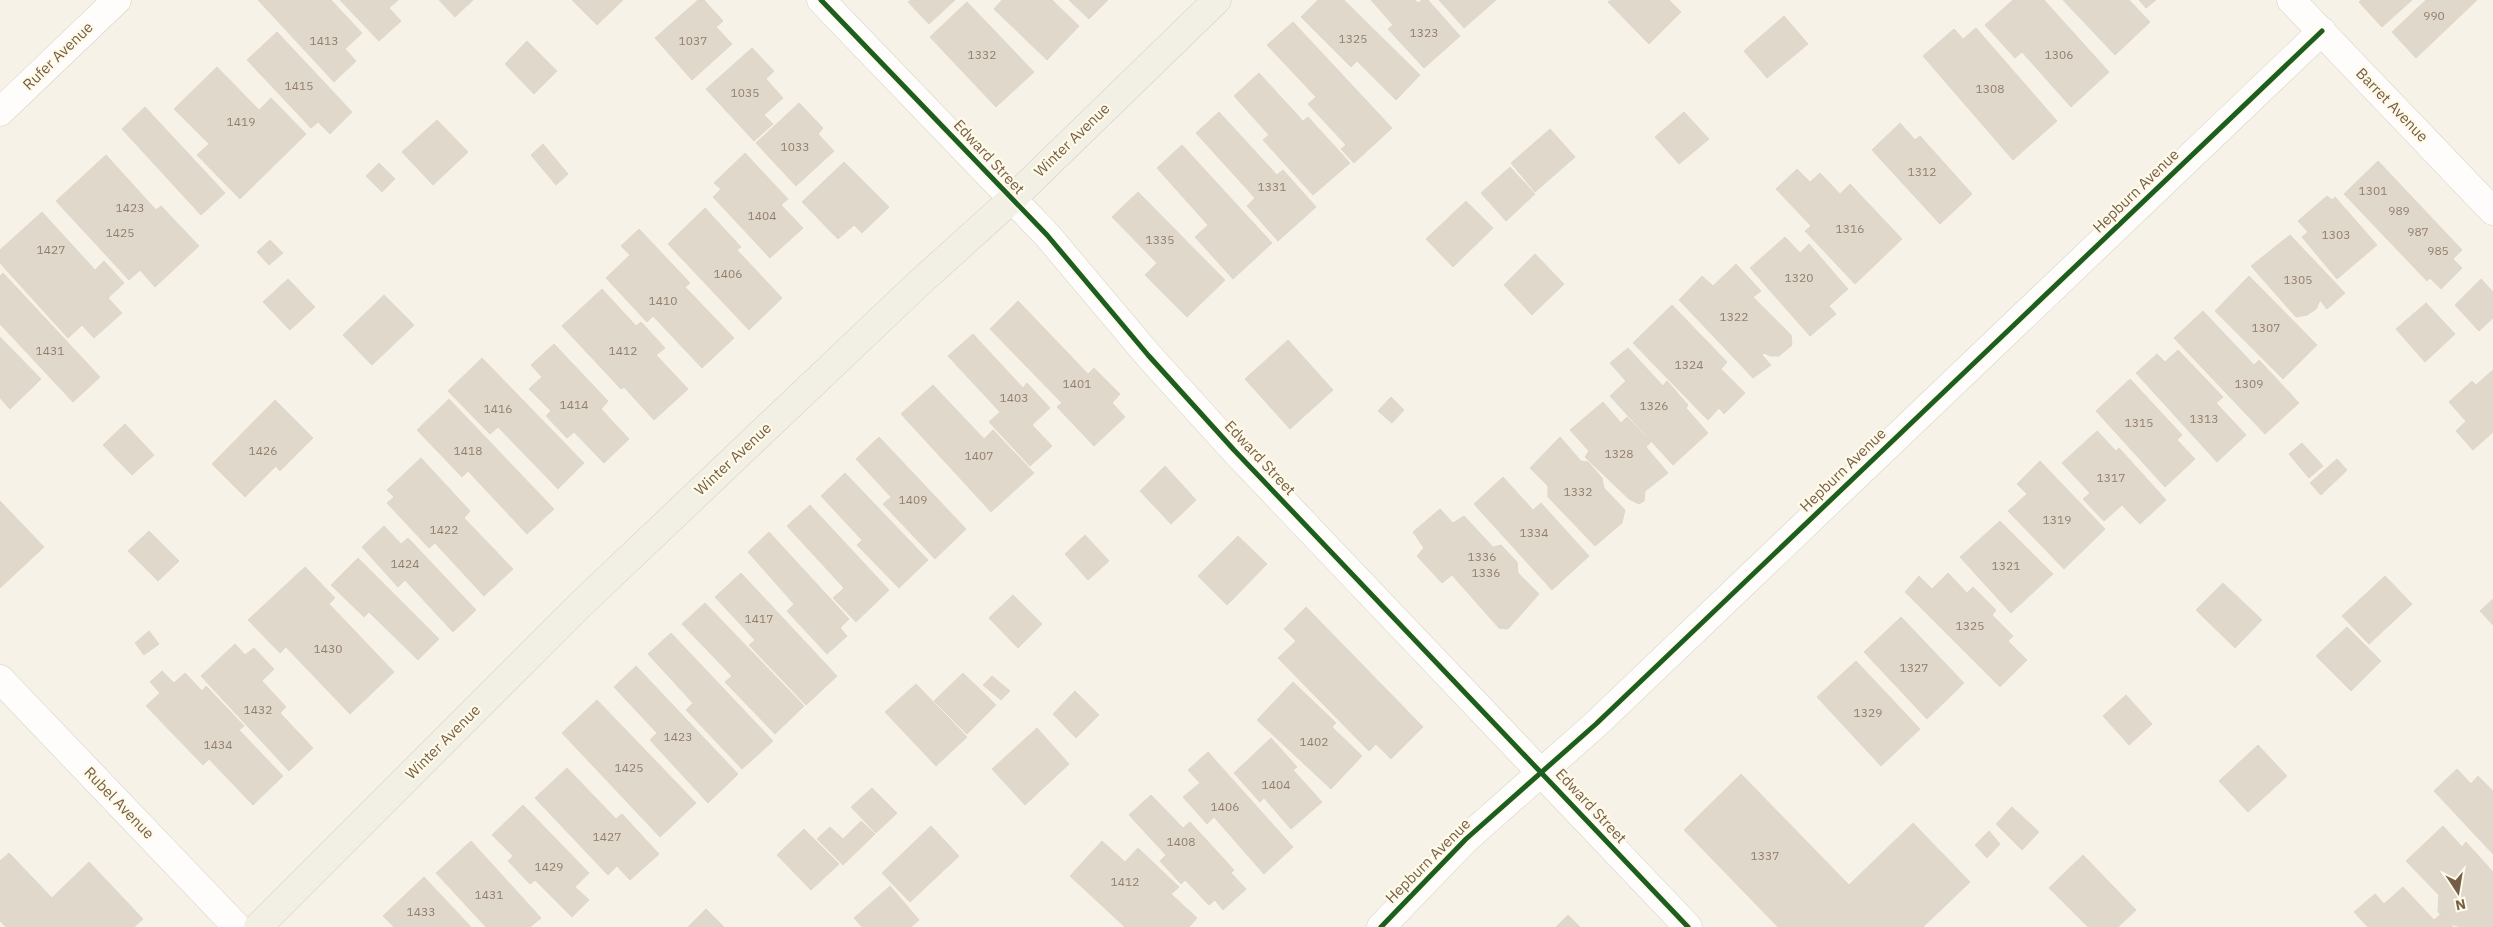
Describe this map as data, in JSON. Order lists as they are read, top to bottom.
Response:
{
  "streets": {
    "main road": ["Winter Avenue"],
    "street": [
      "Rufer Avenue",
      "Barret Avenue",
      "Edward Street",
      "Hepburn Avenue",
      "Rubel Avenue"
    ]
  },
  "crossings": [
    ["Barret Avenue", "Hepburn Avenue"],
    ["Winter Avenue", "Edward Street"],
    ["Edward Street", "Hepburn Avenue"]
  ],
  "house_numbers": [
    "990",
    "1323",
    "1325",
    "1413",
    "1037",
    "1332",
    "1306",
    "1415",
    "1308",
    "1035",
    "1419",
    "1033",
    "1312",
    "1331",
    "1301",
    "1423",
    "989",
    "1404",
    "1316",
    "987",
    "1425",
    "1303",
    "1335",
    "1427",
    "985",
    "1406",
    "1320",
    "1305",
    "1410",
    "1322",
    "1307",
    "1431",
    "1412",
    "1324",
    "1401",
    "1309",
    "1403",
    "1414",
    "1326",
    "1416",
    "1313",
    "1315",
    "1426",
    "1418",
    "1328",
    "1407",
    "1317",
    "1332",
    "1409",
    "1319",
    "1422",
    "1334",
    "1336",
    "1424",
    "1321",
    "1336",
    "1417",
    "1325",
    "1430",
    "1327",
    "1432",
    "1329",
    "1423",
    "1402",
    "1434",
    "1425",
    "1404",
    "1406",
    "1427",
    "1408",
    "1337",
    "1429",
    "1412",
    "1431",
    "1433"
  ],
  "north": "bottom"
}
